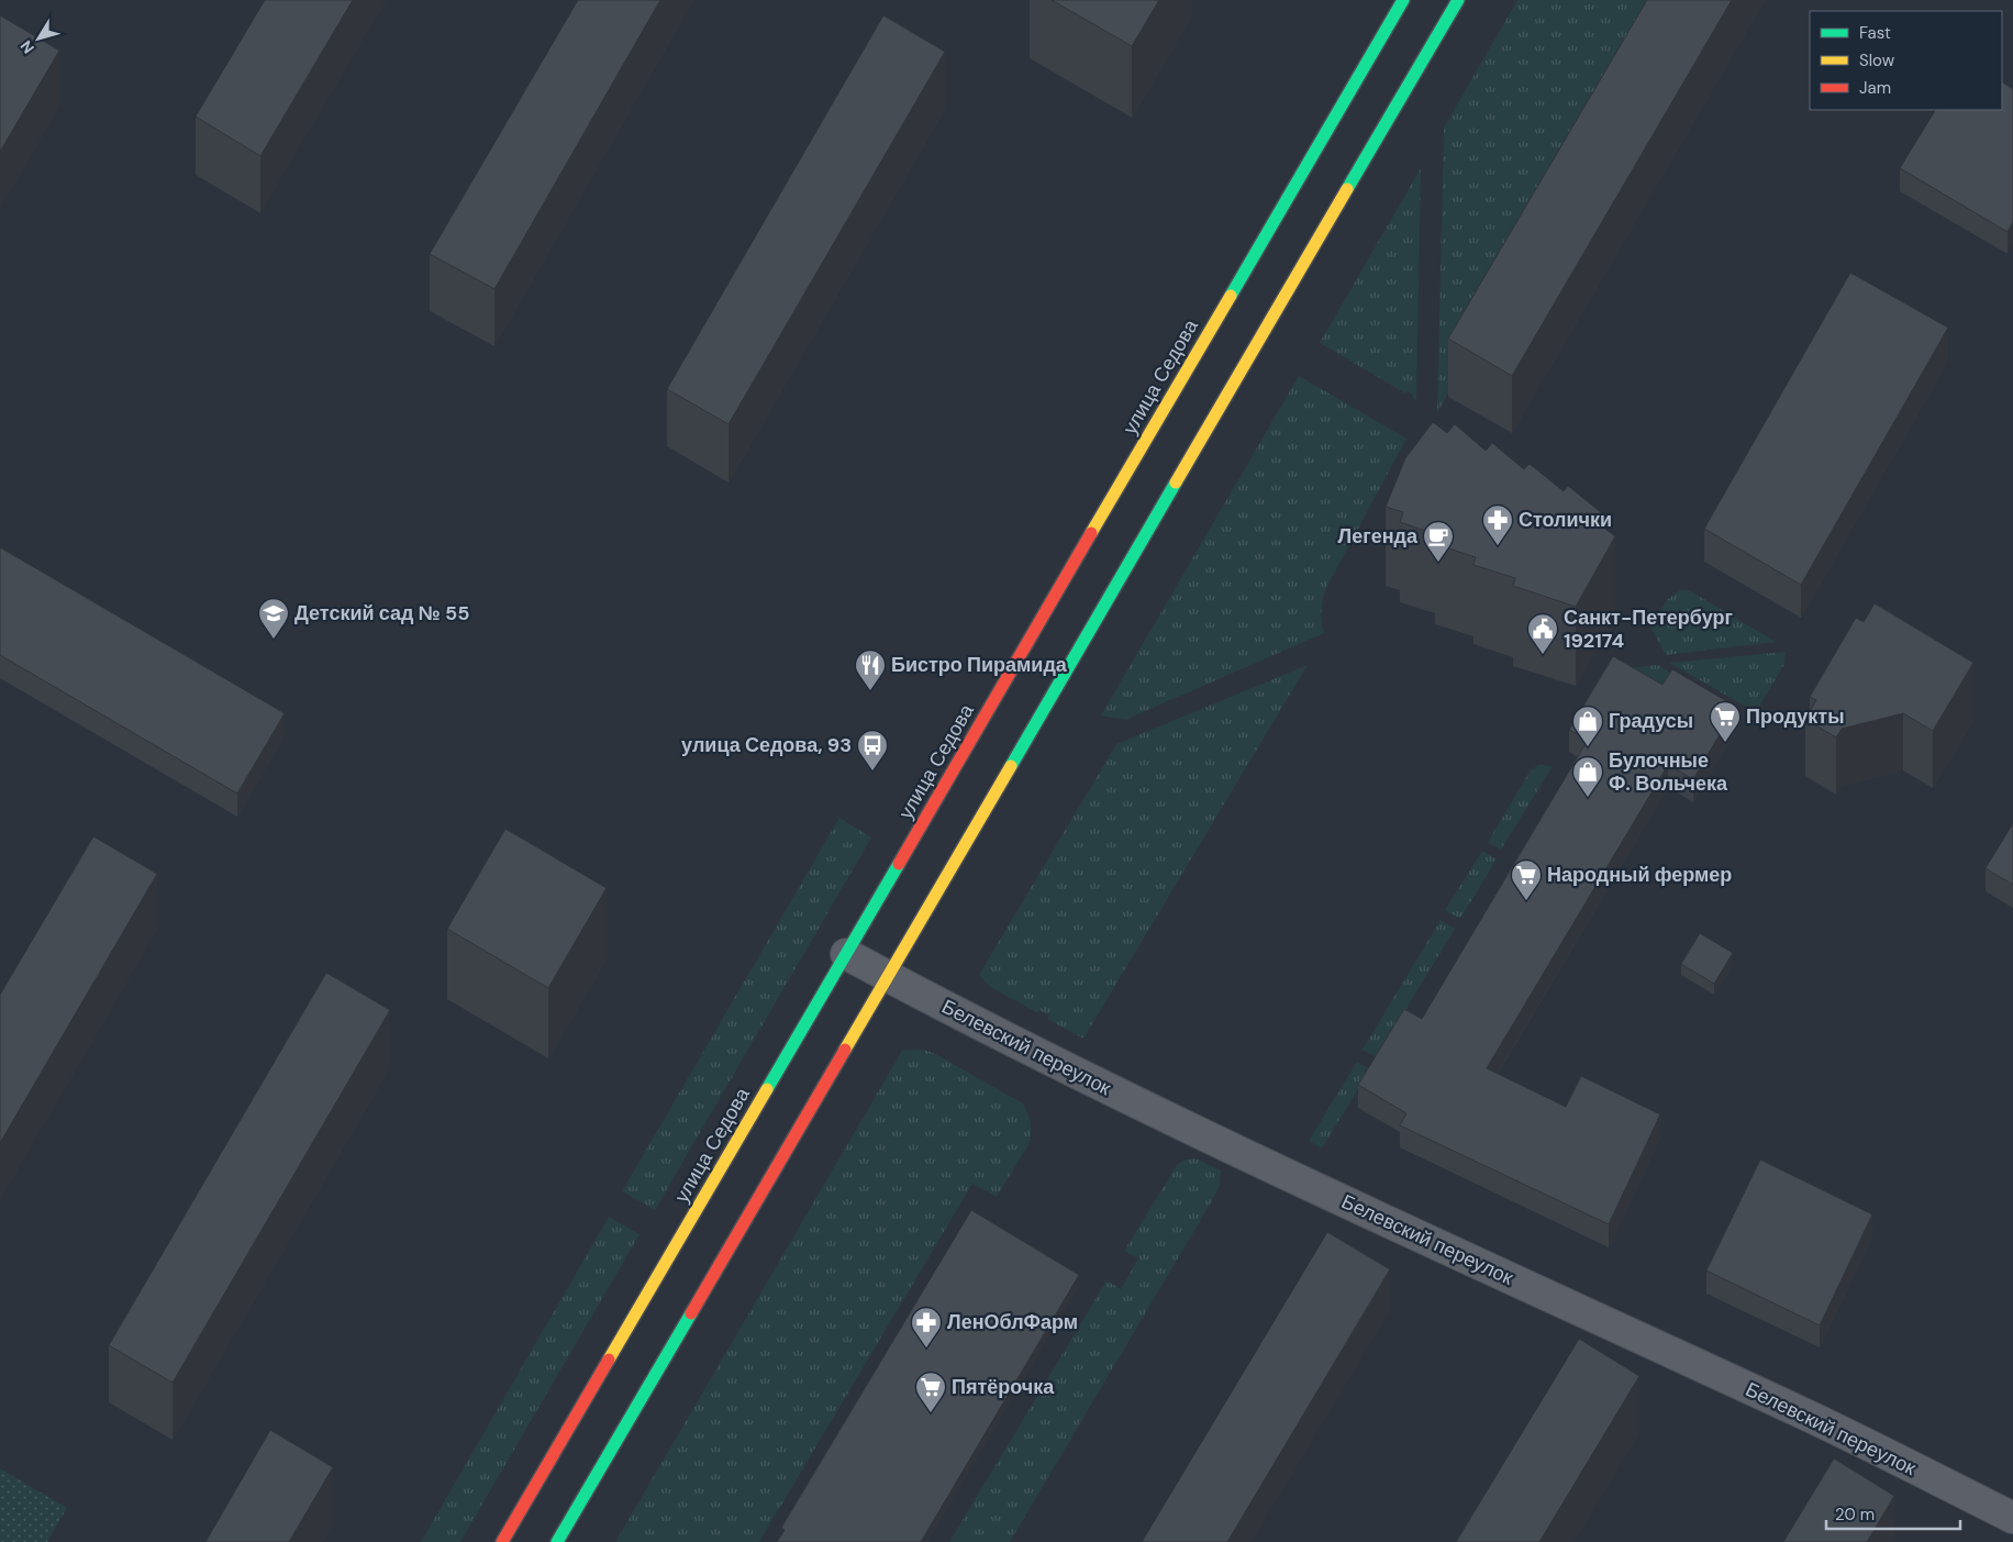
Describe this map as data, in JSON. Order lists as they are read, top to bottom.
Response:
{
  "streets": {
    "main road": ["улица Седова"],
    "street": ["Белевский переулок"]
  },
  "crossings": [
    ["улица Седова", "Белевский переулок"]
  ],
  "places": {
    "pharmacy": ["Столички", "ЛенОблФарм"],
    "cafe": ["Легенда"],
    "school or university": ["Детский сад № 55"],
    "public building": ["Санкт-Петербург 192174"],
    "restaurant": ["Бистро Пирамида"],
    "supermarket": ["Продукты", "Народный фермер", "Пятёрочка"],
    "shop": ["Градусы", "Булочные Ф. Вольчека"],
    "bus stop": ["улица Седова, 93"]
  },
  "legend": ["Fast", "Slow", "Jam"],
  "scale_bar": "20 m",
  "north": "bottom left"
}
